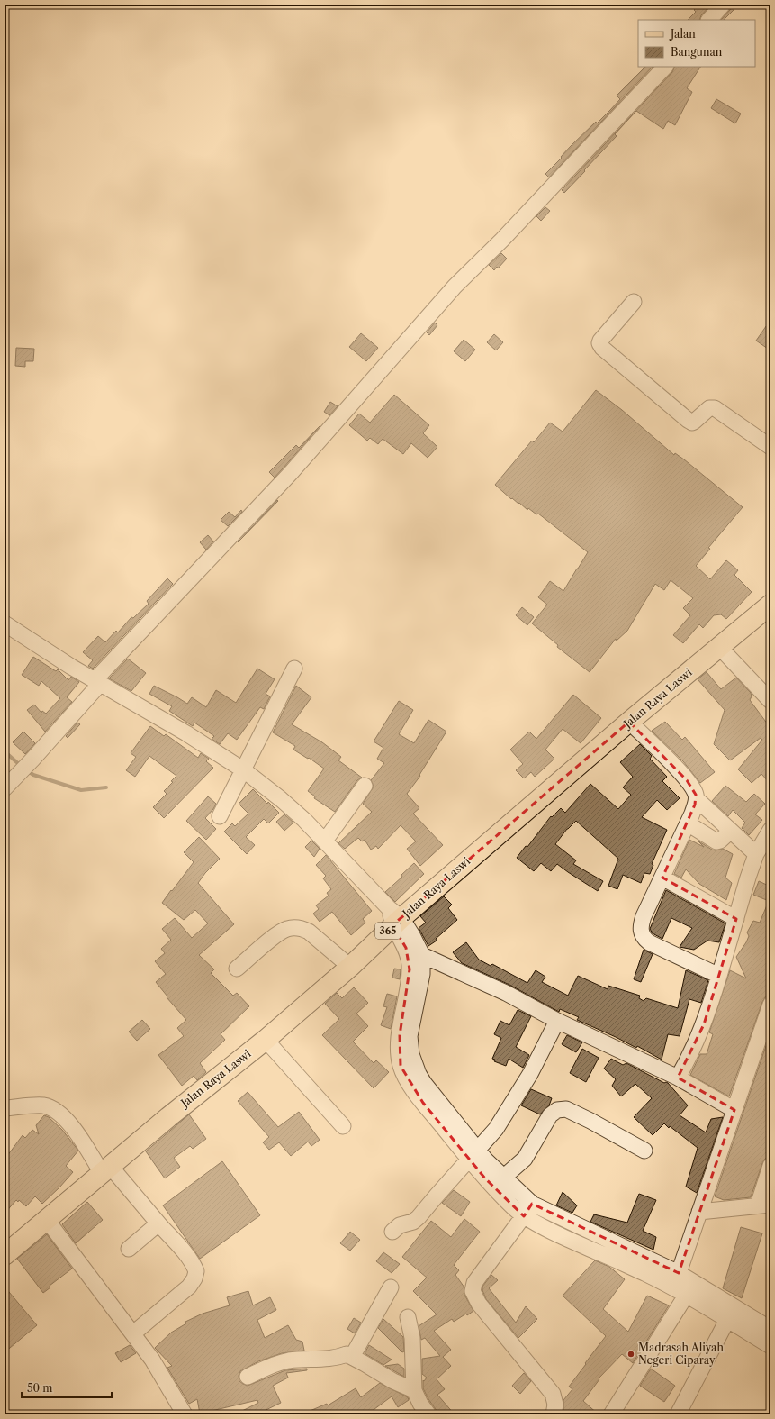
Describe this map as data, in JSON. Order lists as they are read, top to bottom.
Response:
{
  "streets": {
    "main road": ["Jalan Raya Laswi", "365"]
  },
  "places": ["Madrasah Aliyah Negeri Ciparay"],
  "legend": ["Jalan", "Bangunan"],
  "scale_bar": "50 m"
}
